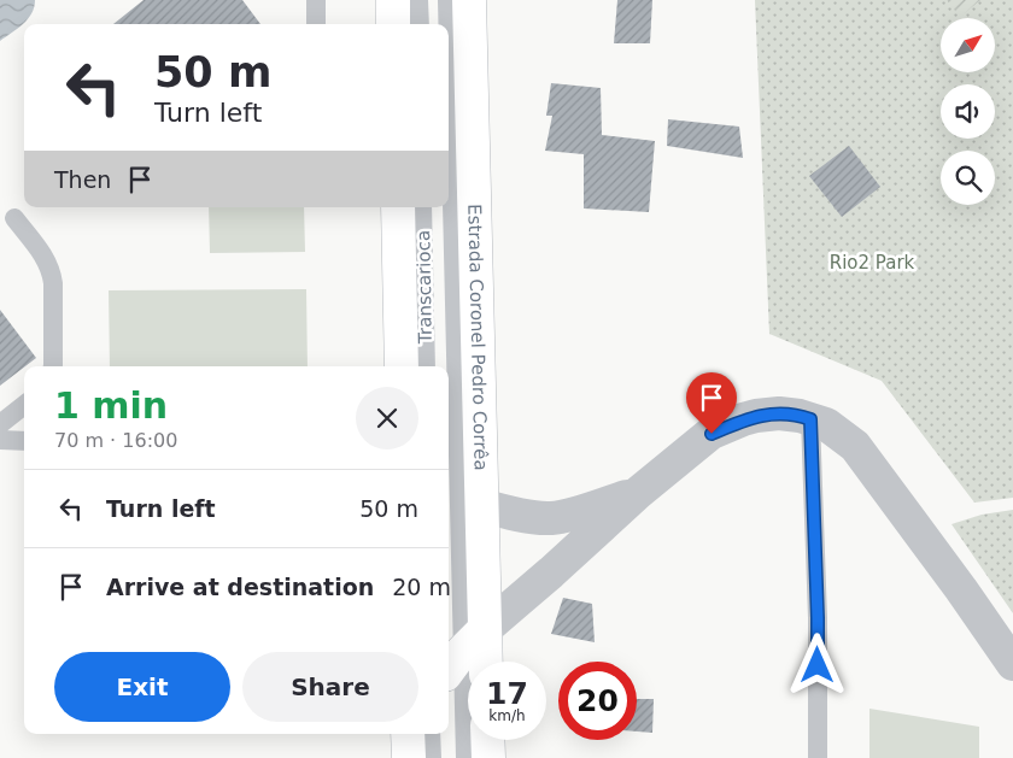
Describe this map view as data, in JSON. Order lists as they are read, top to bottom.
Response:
{
  "streets": {
    "main road": ["Estrada Coronel Pedro Corrêa"],
    "lane": ["Transcarioca"]
  },
  "crossings": [
    ["Transcarioca", "Estrada Coronel Pedro Corrêa"]
  ],
  "parks": ["Rio2 Park"],
  "north": "top right",
  "page": {
    "turn": ["50 m", "Turn left"],
    "then": "Then",
    "heading": ["1 min", "70 m · 16:00"],
    "list": [
      {
        "name": "Turn left",
        "value": "50 m"
      },
      {
        "name": "Arrive at destination",
        "value": "20 m"
      }
    ],
    "buttons": ["Exit", "Share"],
    "speed": "17 km/h",
    "limit": "20"
  }
}
